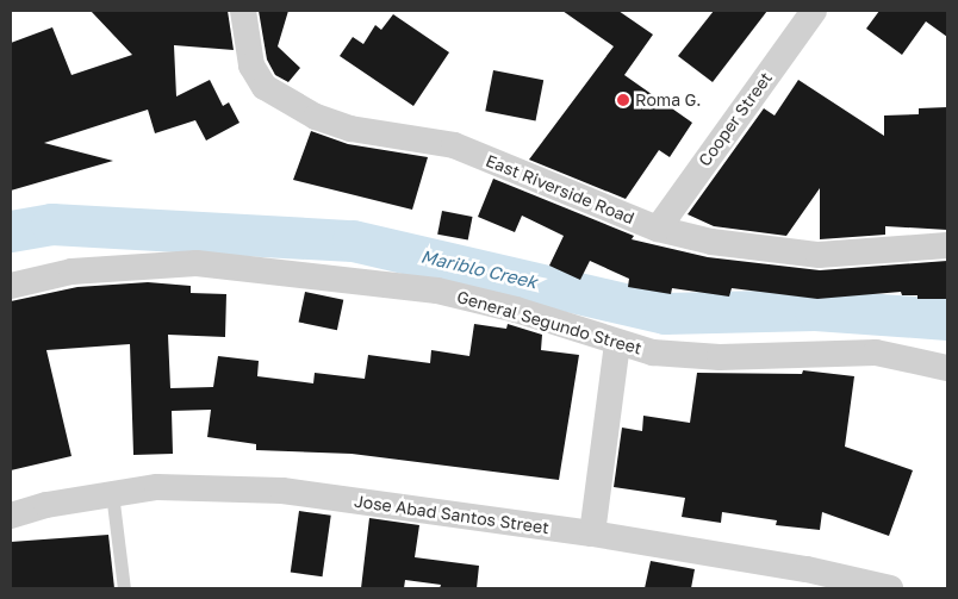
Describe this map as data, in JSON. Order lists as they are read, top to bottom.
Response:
{
  "streets": {
    "street": [
      "Cooper Street",
      "East Riverside Road",
      "General Segundo Street",
      "Jose Abad Santos Street"
    ]
  },
  "crossings": [
    ["Cooper Street", "East Riverside Road"]
  ],
  "water": ["Mariblo Creek"],
  "places": ["Roma G."]
}
